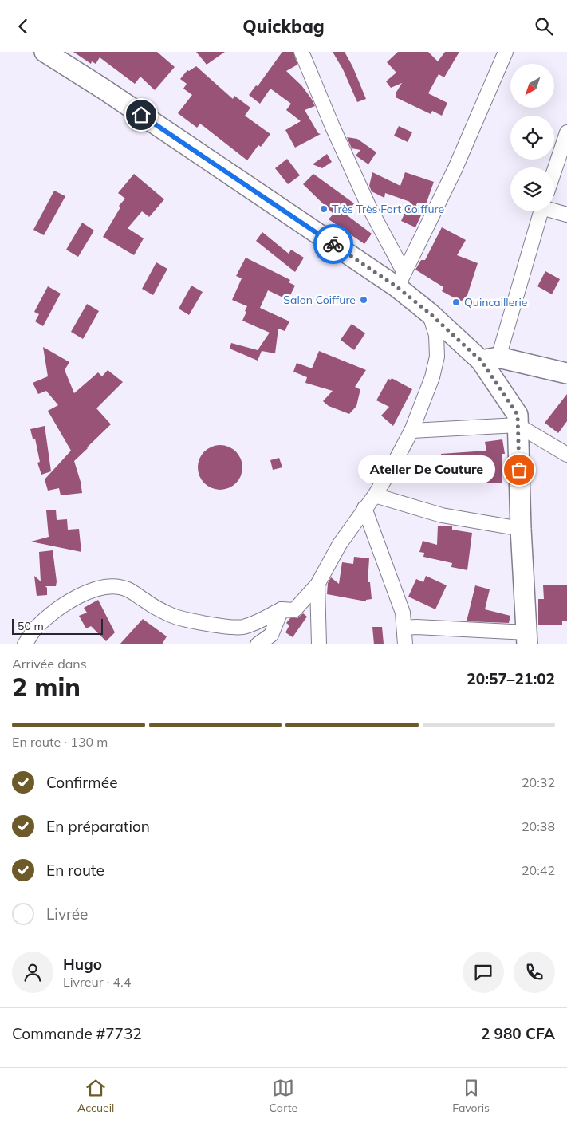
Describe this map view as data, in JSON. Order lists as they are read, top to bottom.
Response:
{
  "places": [
    "Très Très Fort Coiffure",
    "Salon Coiffure",
    "Quincaillerie",
    "Atelier De Couture"
  ],
  "scale_bar": "50 m",
  "north": "bottom left",
  "page": {
    "header": "Quickbag",
    "bubble": "Atelier De Couture",
    "scale": "50 m",
    "heading": ["2 min", "Arrivée dans", "20:57–21:02"],
    "panel": [
      "Hugo",
      "Livreur · 4.4",
      "Commande #7732",
      "2 980 CFA"
    ],
    "bar": "En route · 130 m",
    "list": [
      ["Confirmée", "20:32"],
      ["En préparation", "20:38"],
      ["En route", "20:42"],
      "Livrée"
    ],
    "tabs": ["Accueil", "Carte", "Favoris"]
  }
}
